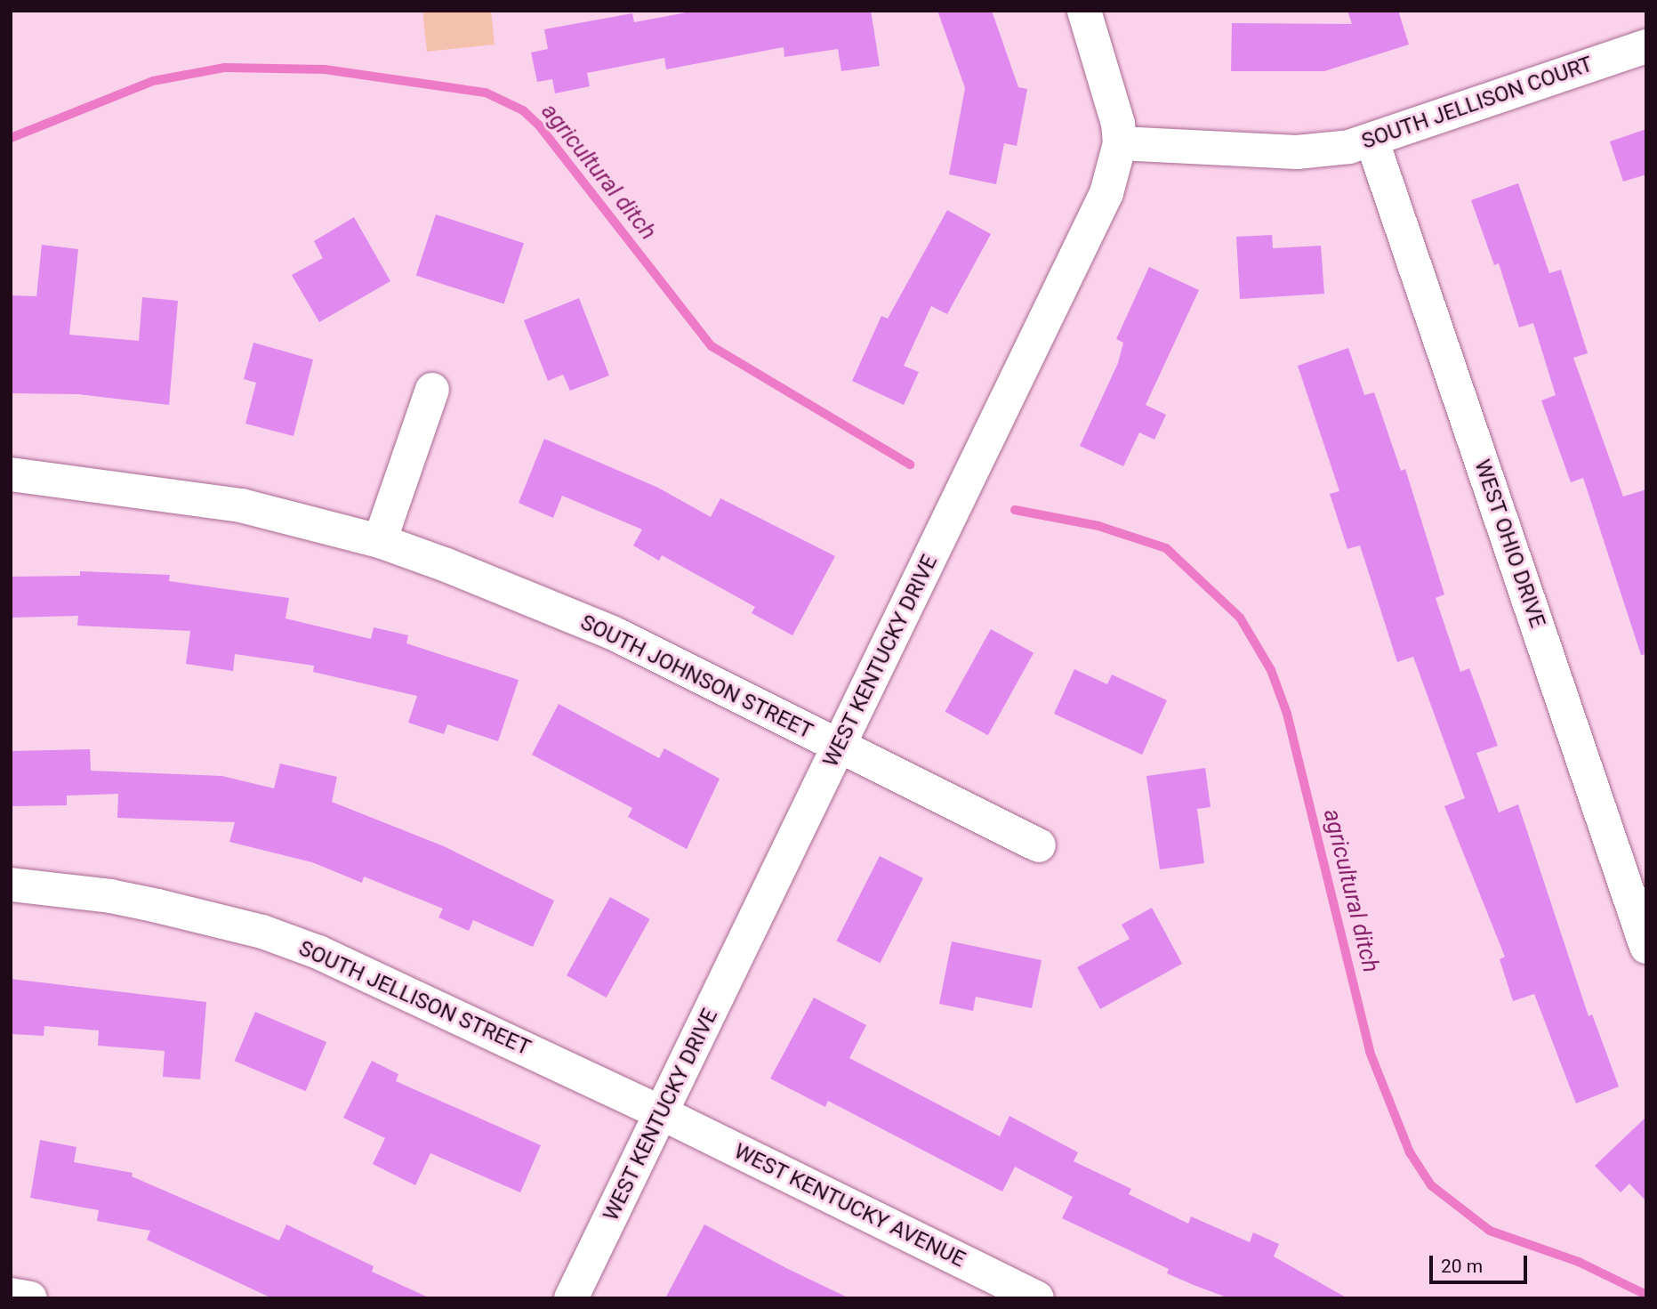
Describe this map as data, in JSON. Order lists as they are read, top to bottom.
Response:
{
  "streets": {
    "street": [
      "SOUTH JELLISON COURT",
      "WEST OHIO DRIVE",
      "WEST KENTUCKY DRIVE",
      "SOUTH JOHNSON STREET",
      "SOUTH JELLISON STREET",
      "WEST KENTUCKY AVENUE"
    ]
  },
  "crossings": [
    ["SOUTH JELLISON COURT", "WEST OHIO DRIVE"],
    ["SOUTH JELLISON COURT", "WEST KENTUCKY DRIVE"],
    ["WEST KENTUCKY DRIVE", "SOUTH JOHNSON STREET"],
    ["WEST KENTUCKY DRIVE", "SOUTH JELLISON STREET"],
    ["WEST KENTUCKY DRIVE", "WEST KENTUCKY AVENUE"],
    ["SOUTH JELLISON STREET", "WEST KENTUCKY AVENUE"]
  ],
  "water": ["agricultural ditch"],
  "scale_bar": "20 m"
}
